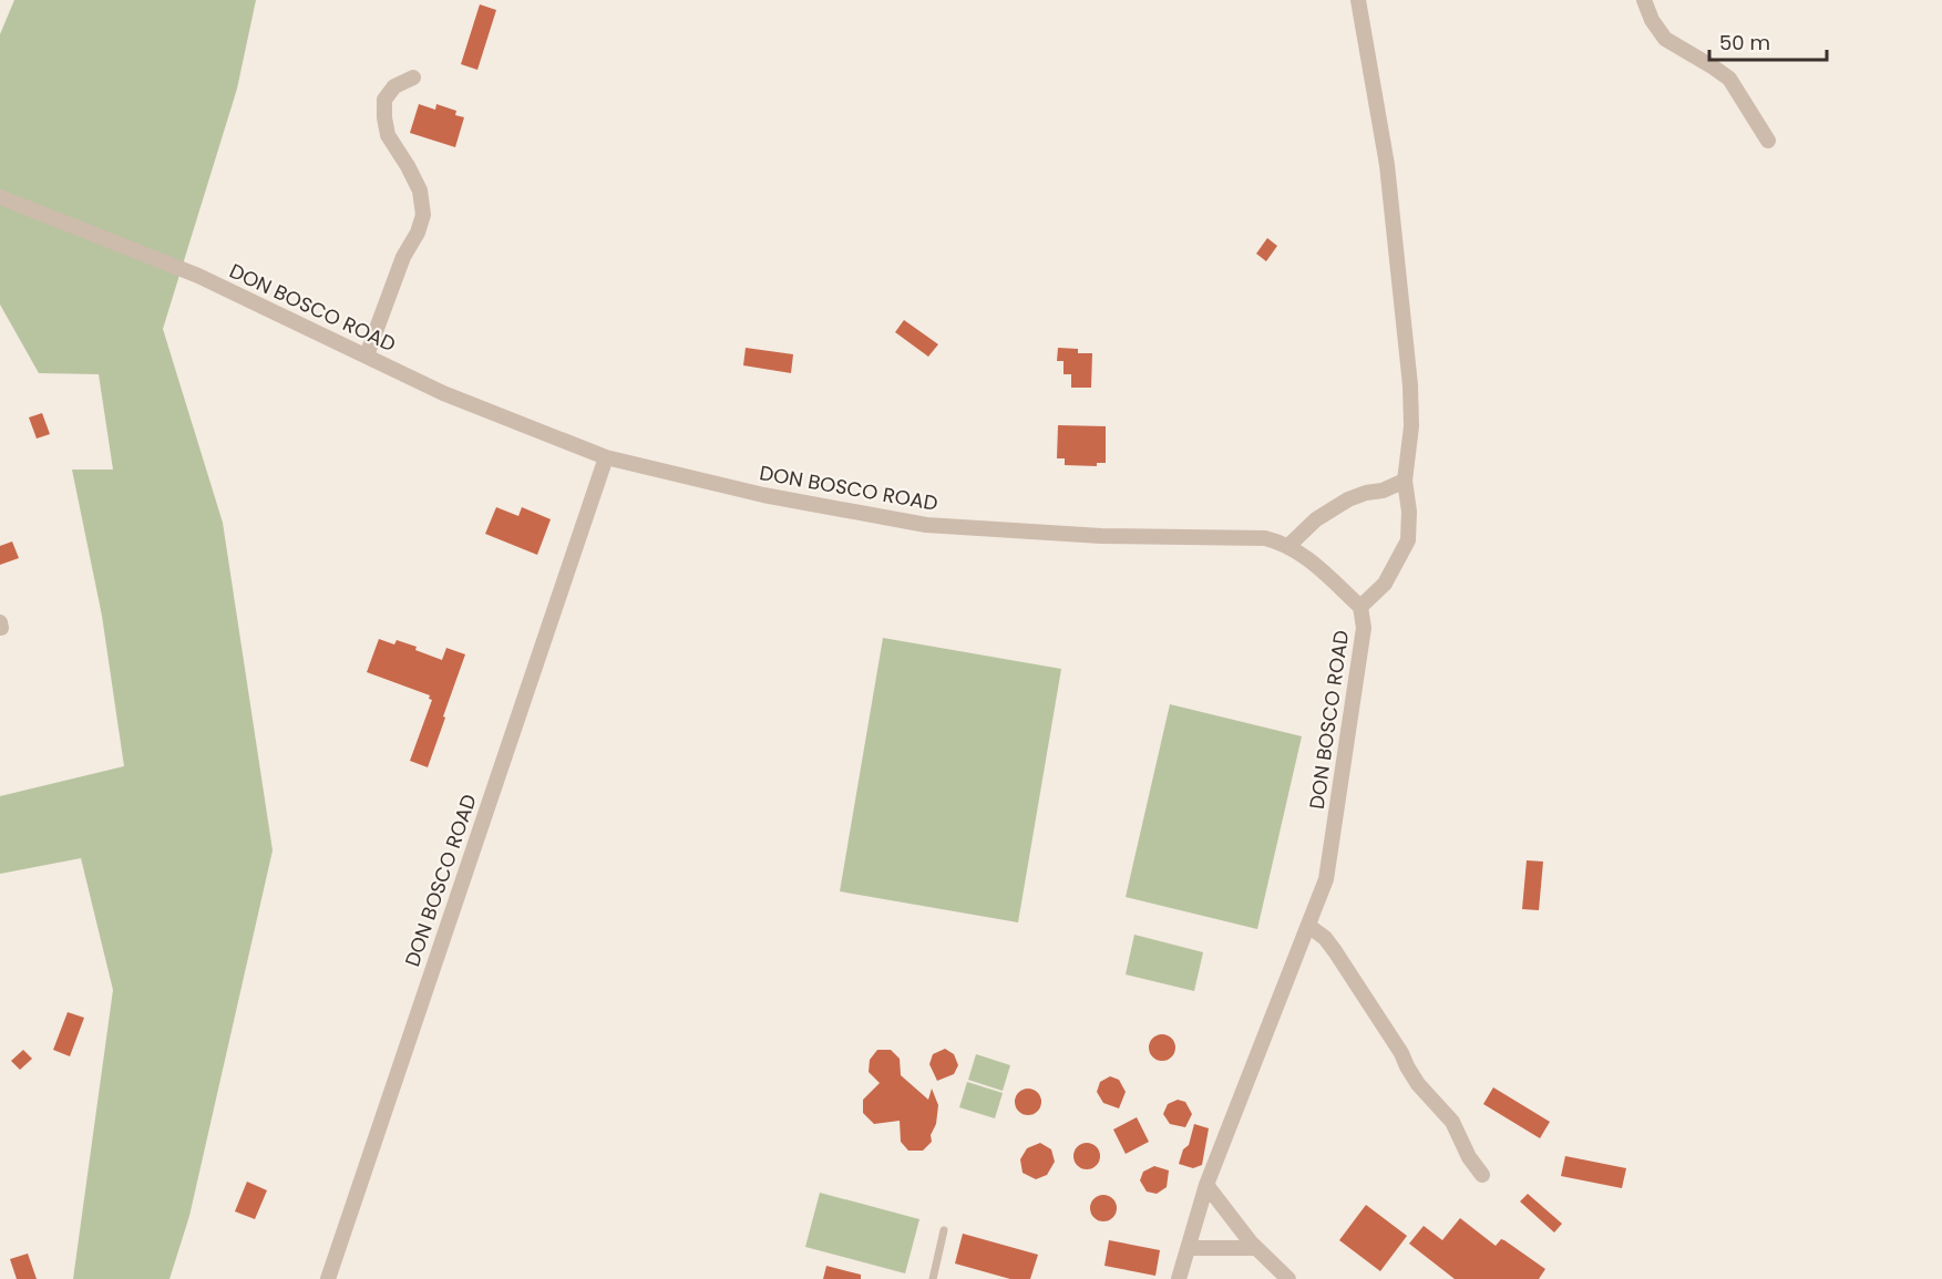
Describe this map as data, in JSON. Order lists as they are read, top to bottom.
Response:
{
  "streets": {
    "street": ["DON BOSCO ROAD"]
  },
  "scale_bar": "50 m"
}
